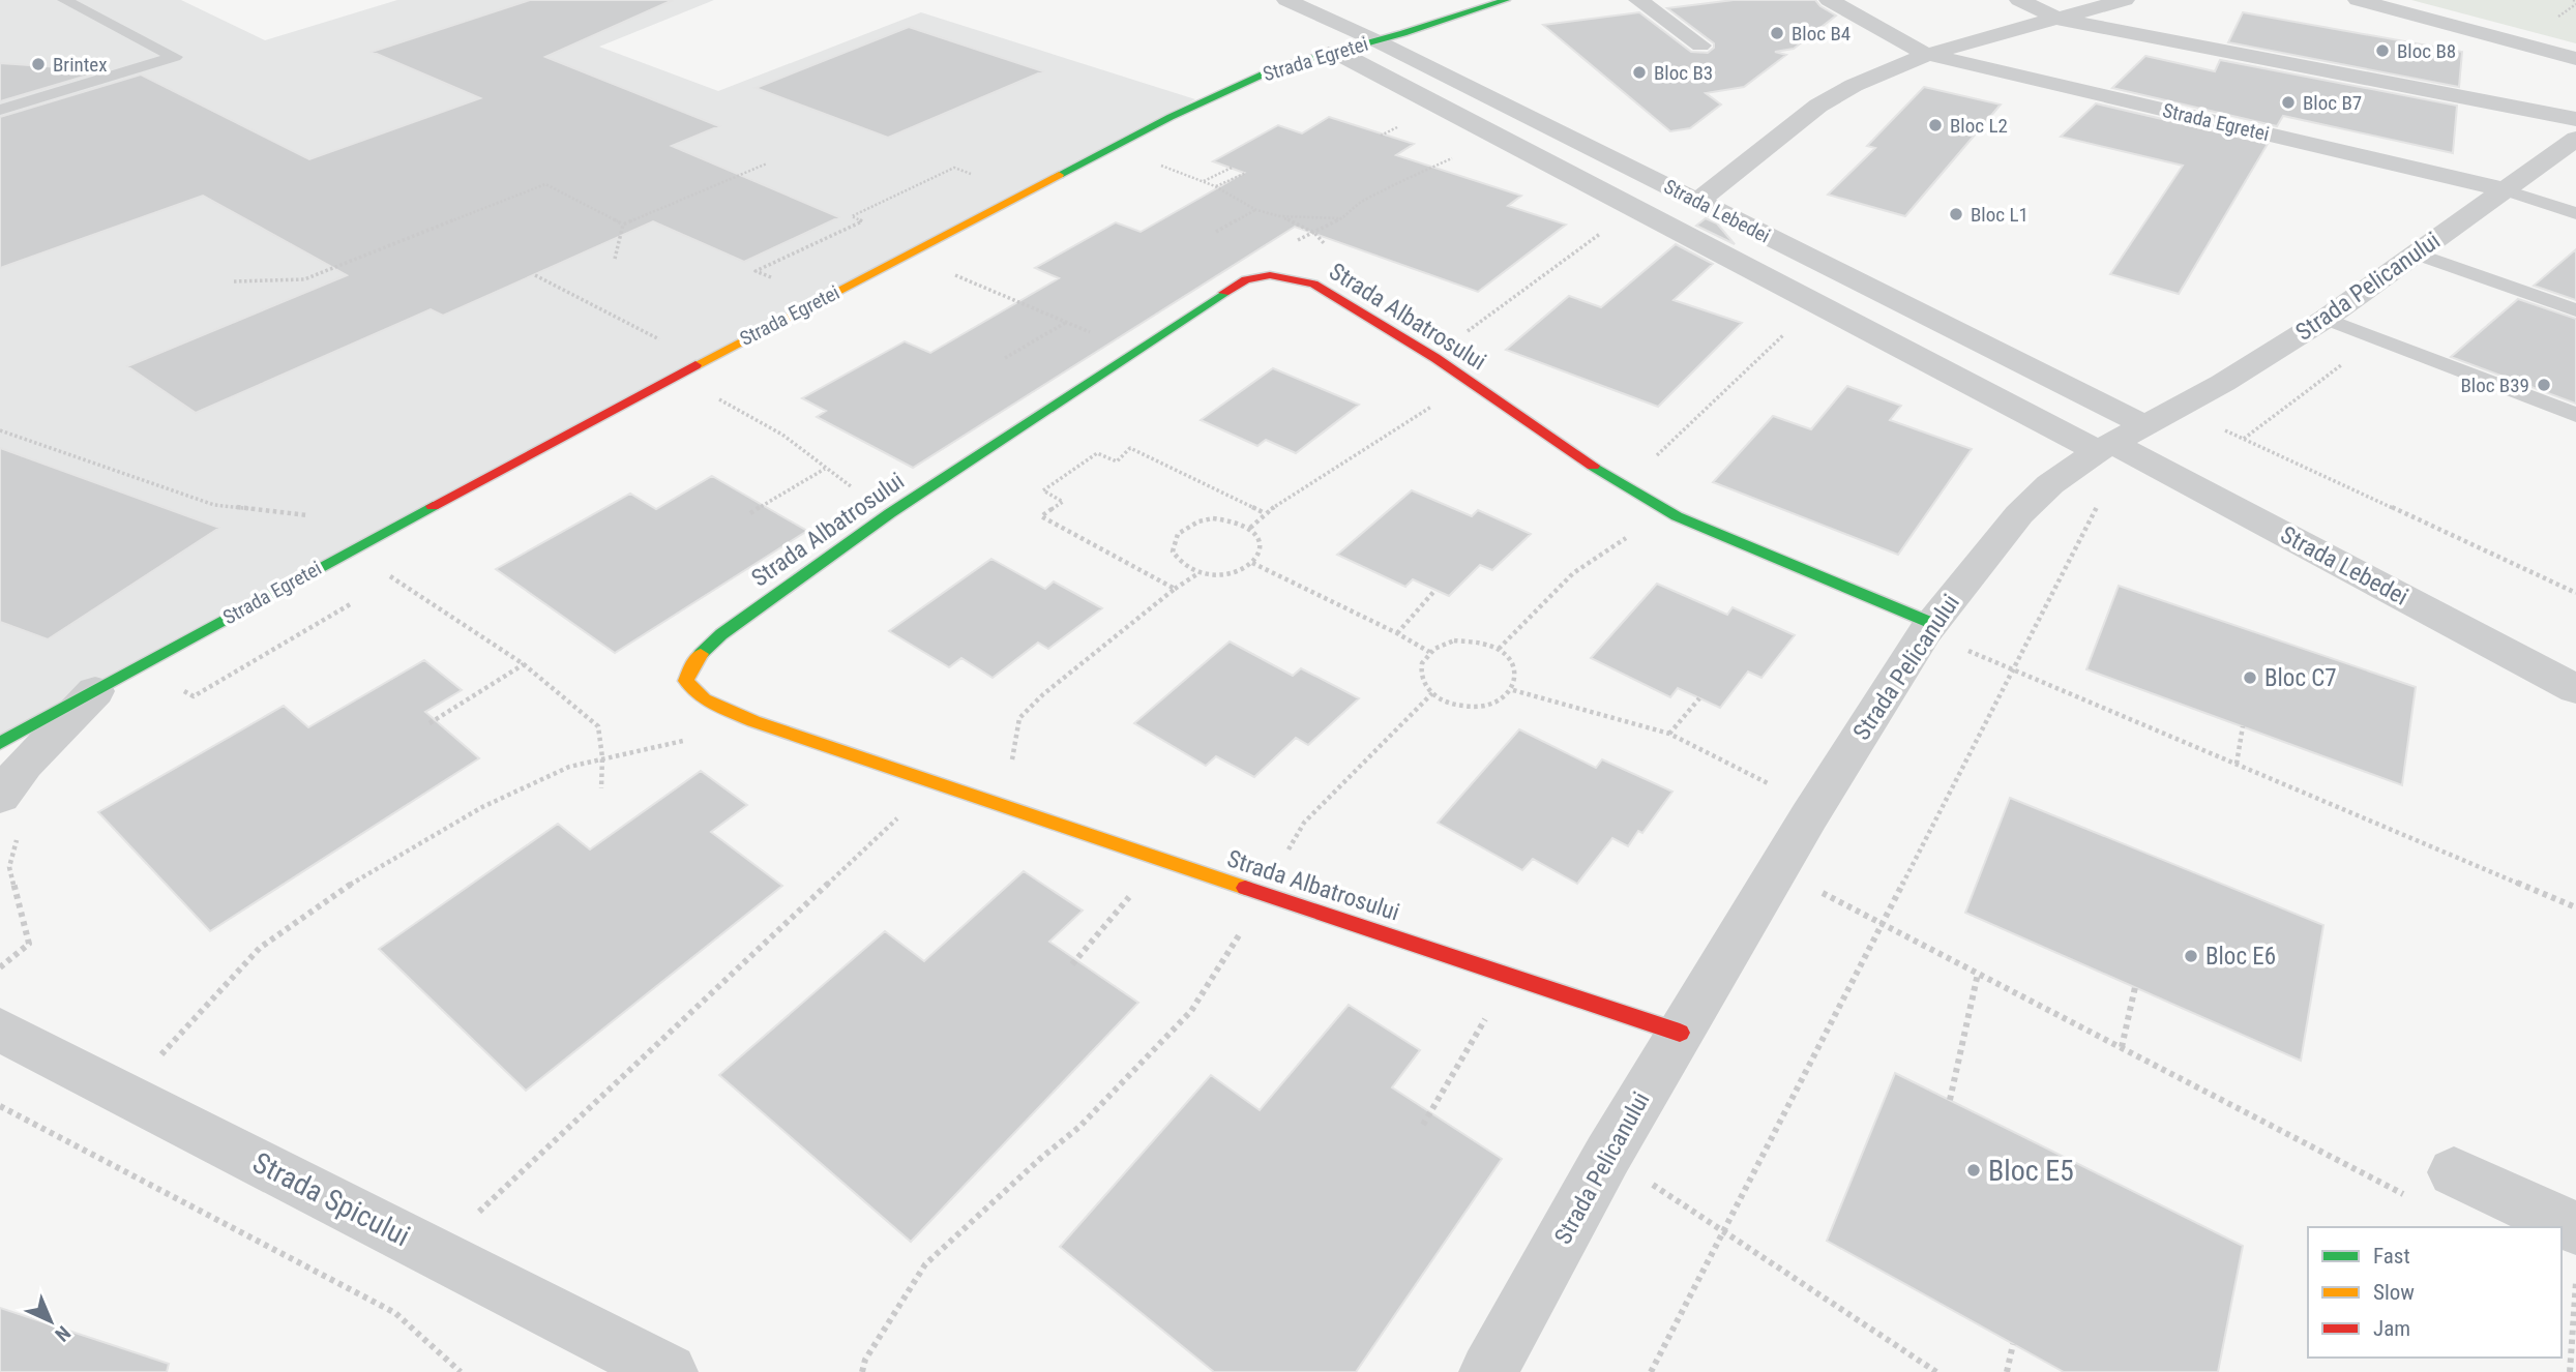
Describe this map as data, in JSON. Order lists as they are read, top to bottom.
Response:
{
  "streets": {
    "street": [
      "Strada Egretei",
      "Strada Lebedei",
      "Strada Pelicanului",
      "Strada Albatrosului",
      "Strada Spicului"
    ]
  },
  "crossings": [
    ["Strada Egretei", "Strada Lebedei"],
    ["Strada Egretei", "Strada Pelicanului"],
    ["Strada Lebedei", "Strada Pelicanului"],
    ["Strada Pelicanului", "Strada Albatrosului"]
  ],
  "places": [
    "Bloc B4",
    "Bloc B8",
    "Brintex",
    "Bloc B3",
    "Bloc B7",
    "Bloc L2",
    "Bloc L1",
    "Bloc B39",
    "Bloc C7",
    "Bloc E6",
    "Bloc E5"
  ],
  "legend": ["Fast", "Slow", "Jam"],
  "north": "bottom right"
}
